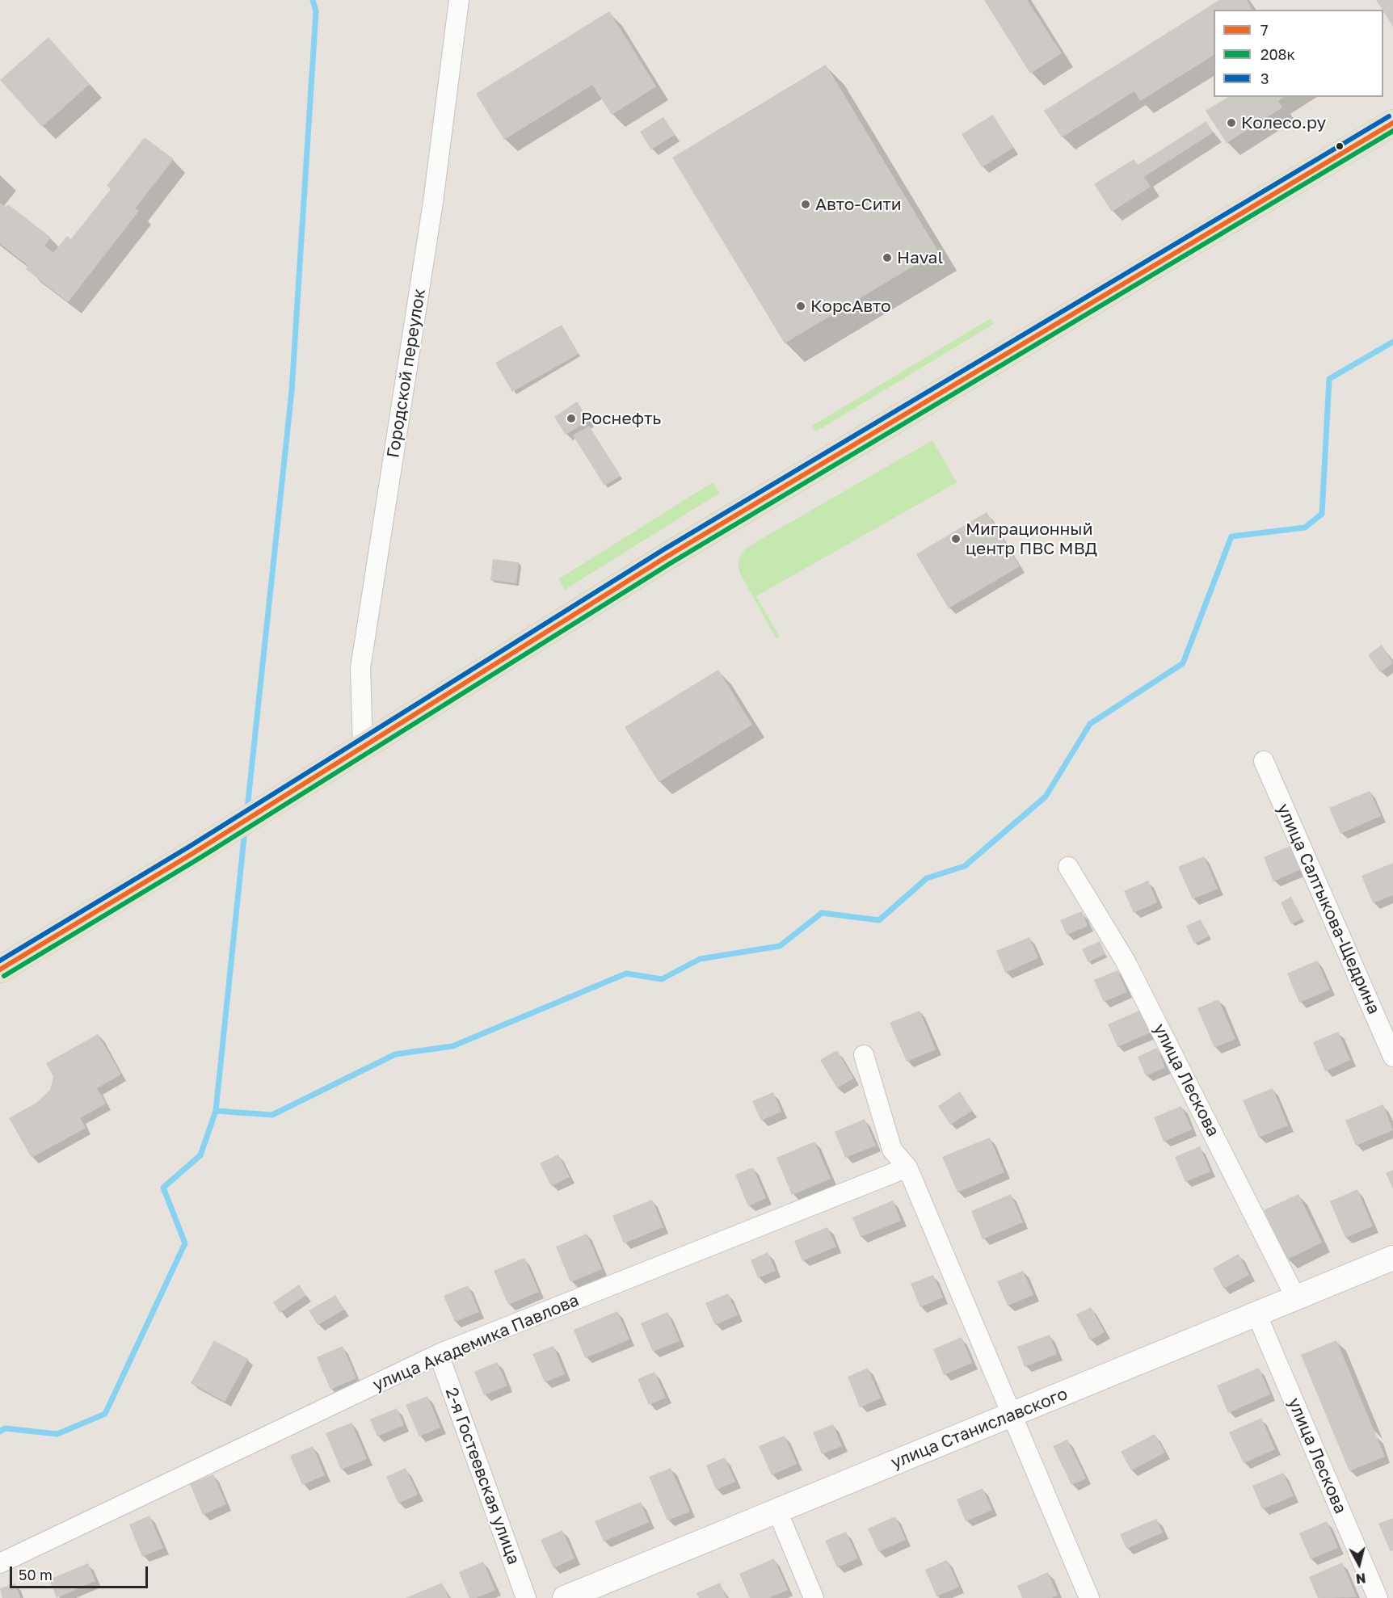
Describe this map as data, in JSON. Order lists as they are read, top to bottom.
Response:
{
  "streets": {
    "street": [
      "Городской переулок",
      "улица Салтыкова-Щедрина",
      "улица Лескова",
      "улица Академика Павлова",
      "улица Станиславского",
      "2-я Гостеевская улица"
    ]
  },
  "crossings": [
    ["улица Лескова", "улица Станиславского"],
    ["улица Академика Павлова", "2-я Гостеевская улица"]
  ],
  "places": [
    "Колесо.ру",
    "Авто-Сити",
    "Haval",
    "КорсАвто",
    "Роснефть",
    "Миграционный центр ПВС МВД"
  ],
  "lines": ["transit line 3", "transit line 7", "transit line 208к"],
  "legend": ["7", "208к", "3"],
  "scale_bar": "50 m",
  "north": "bottom"
}
